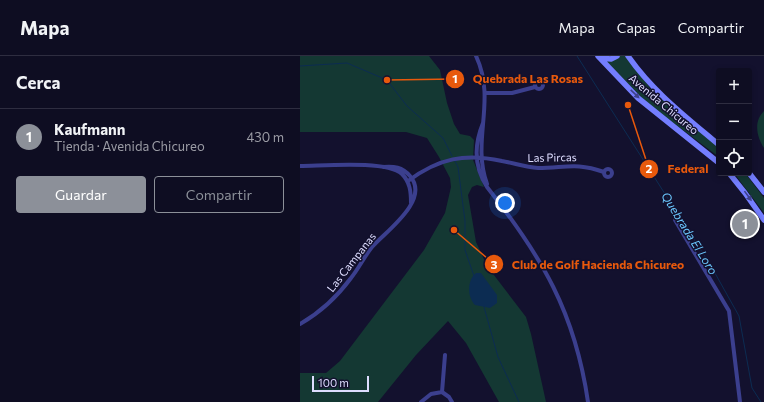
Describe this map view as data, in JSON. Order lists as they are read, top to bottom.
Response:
{
  "streets": {
    "main road": ["Avenida Chicureo"],
    "street": ["Las Pircas", "Las Campanas"]
  },
  "water": ["Quebrada El Loro"],
  "places": ["Quebrada Las Rosas", "Federal", "Club de Golf Hacienda Chicureo"],
  "scale_bar": "100 m",
  "page": {
    "header": "Mapa",
    "nav": ["Mapa", "Capas", "Compartir"],
    "heading": "Cerca",
    "map_buttons": ["+", "−"],
    "list": [
      {
        "mark": "1",
        "name": "Kaufmann",
        "note": "Tienda · Avenida Chicureo",
        "value": "430 m"
      }
    ],
    "buttons": ["Guardar", "Compartir"],
    "pins": "1",
    "scale": "100 m"
  }
}
